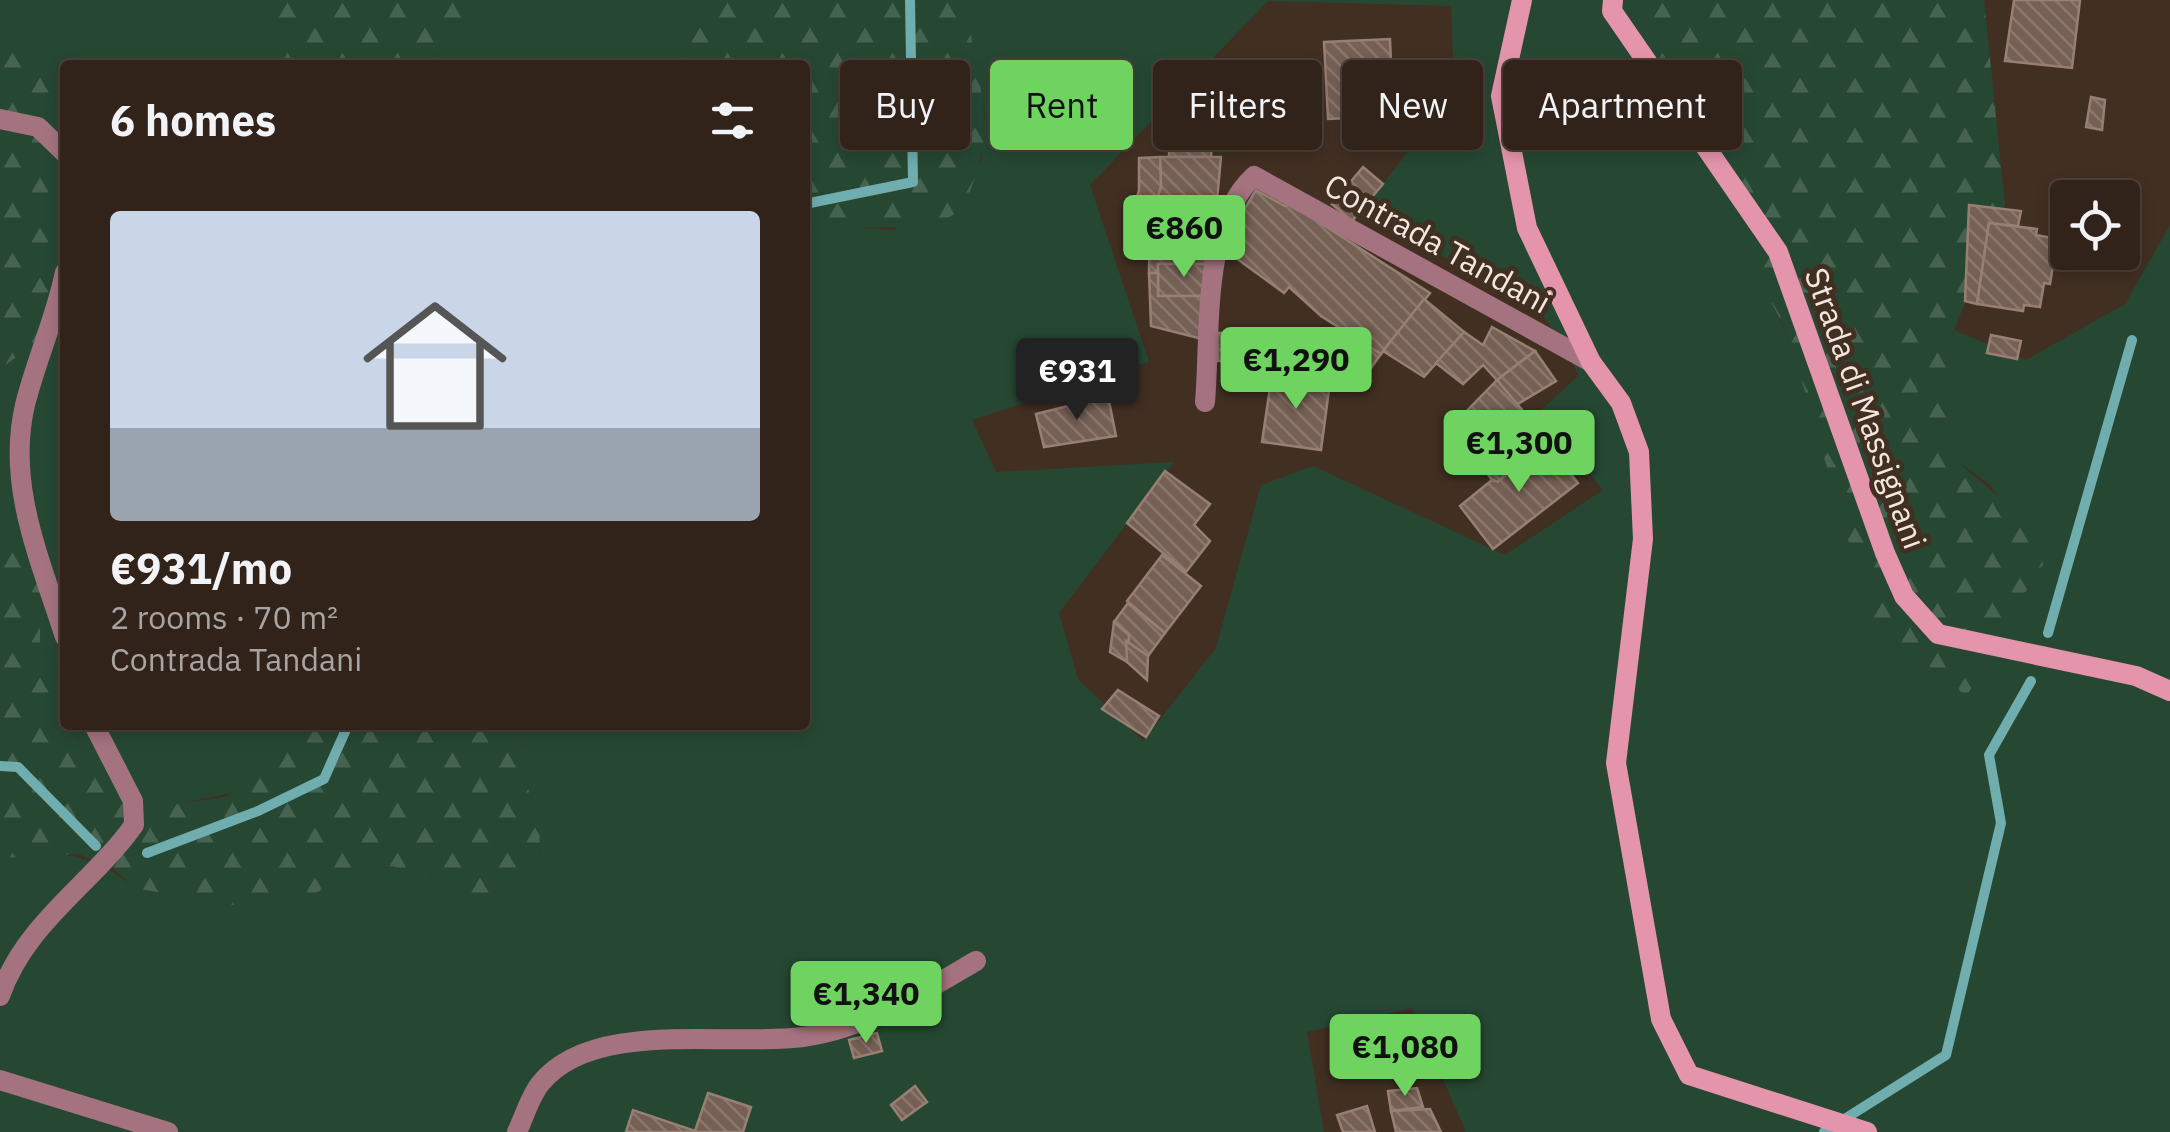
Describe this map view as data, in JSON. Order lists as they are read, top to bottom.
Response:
{
  "streets": {
    "street": ["Contrada Tandani", "Strada di Massignani"]
  },
  "page": {
    "chip": [
      "Buy",
      "Rent",
      "Filters",
      "New",
      "Apartment"
    ],
    "heading": "6 homes",
    "list": [
      {
        "name": "€931/mo",
        "note": "2 rooms · 70 m² · Contrada Tandani"
      }
    ],
    "price": [
      "€860",
      "€1,290",
      "€931",
      "€1,300",
      "€1,340",
      "€1,080"
    ]
  }
}
